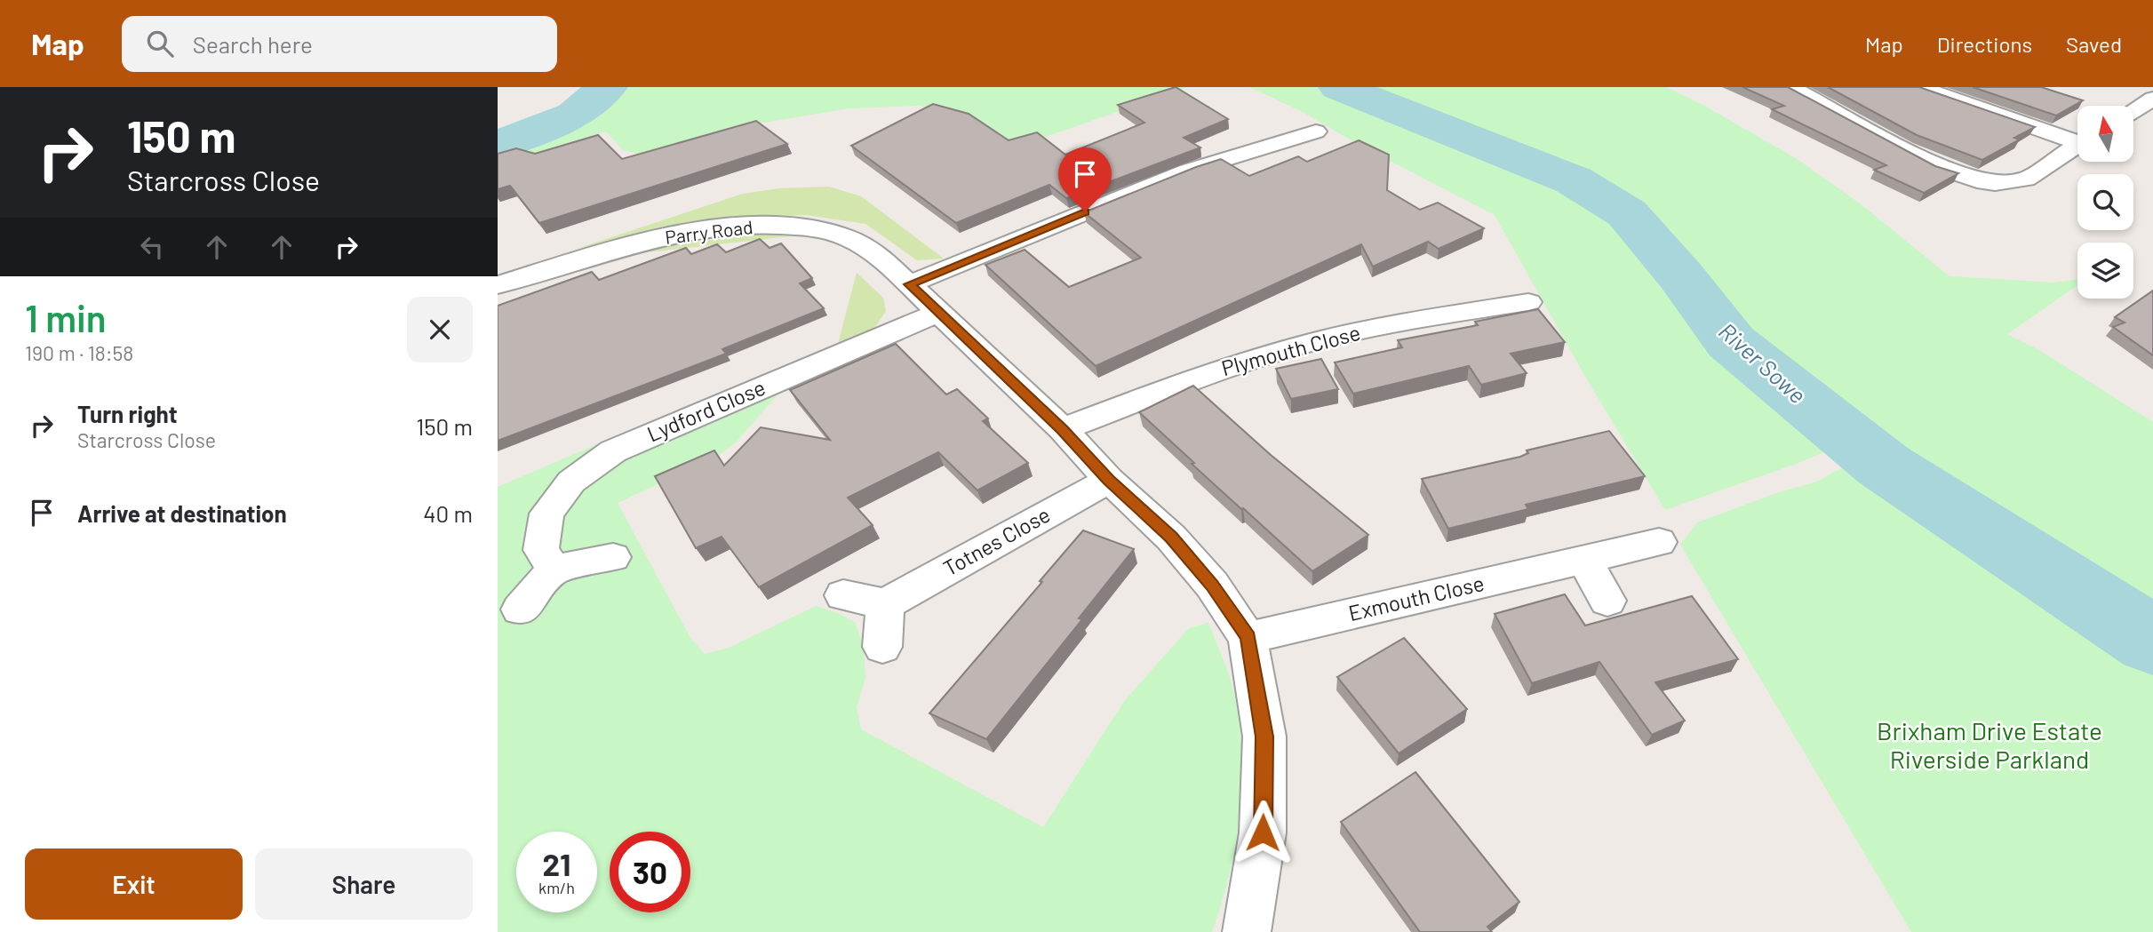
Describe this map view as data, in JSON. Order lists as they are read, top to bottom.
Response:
{
  "streets": {
    "street": [
      "Parry Road",
      "Plymouth Close",
      "Lydford Close",
      "Totnes Close",
      "Exmouth Close"
    ]
  },
  "crossings": [
    ["Parry Road", "Plymouth Close"],
    ["Parry Road", "Lydford Close"],
    ["Parry Road", "Totnes Close"],
    ["Parry Road", "Exmouth Close"]
  ],
  "water": ["River Sowe"],
  "parks": ["Brixham Drive Estate Riverside Parkland"],
  "north": "top",
  "page": {
    "header": "Map",
    "search": "Search here",
    "nav": ["Map", "Directions", "Saved"],
    "turn": ["150 m", "Starcross Close"],
    "heading": ["1 min", "190 m · 18:58"],
    "list": [
      {
        "name": "Turn right",
        "note": "Starcross Close",
        "value": "150 m"
      },
      {
        "name": "Arrive at destination",
        "value": "40 m"
      }
    ],
    "speed": "21 km/h",
    "limit": "30",
    "buttons": ["Exit", "Share"]
  }
}
